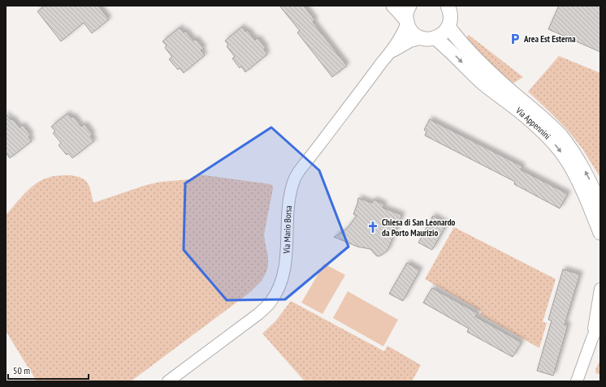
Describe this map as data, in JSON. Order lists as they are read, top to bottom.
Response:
{
  "streets": {
    "street": ["Via Appennini", "Via Mario Borsa"]
  },
  "crossings": [
    ["Via Appennini", "Via Mario Borsa"]
  ],
  "places": {
    "parking": ["Area Est Esterna"],
    "church": ["Chiesa di San Leonardo da Porto Maurizio"]
  },
  "scale_bar": "50 m"
}
